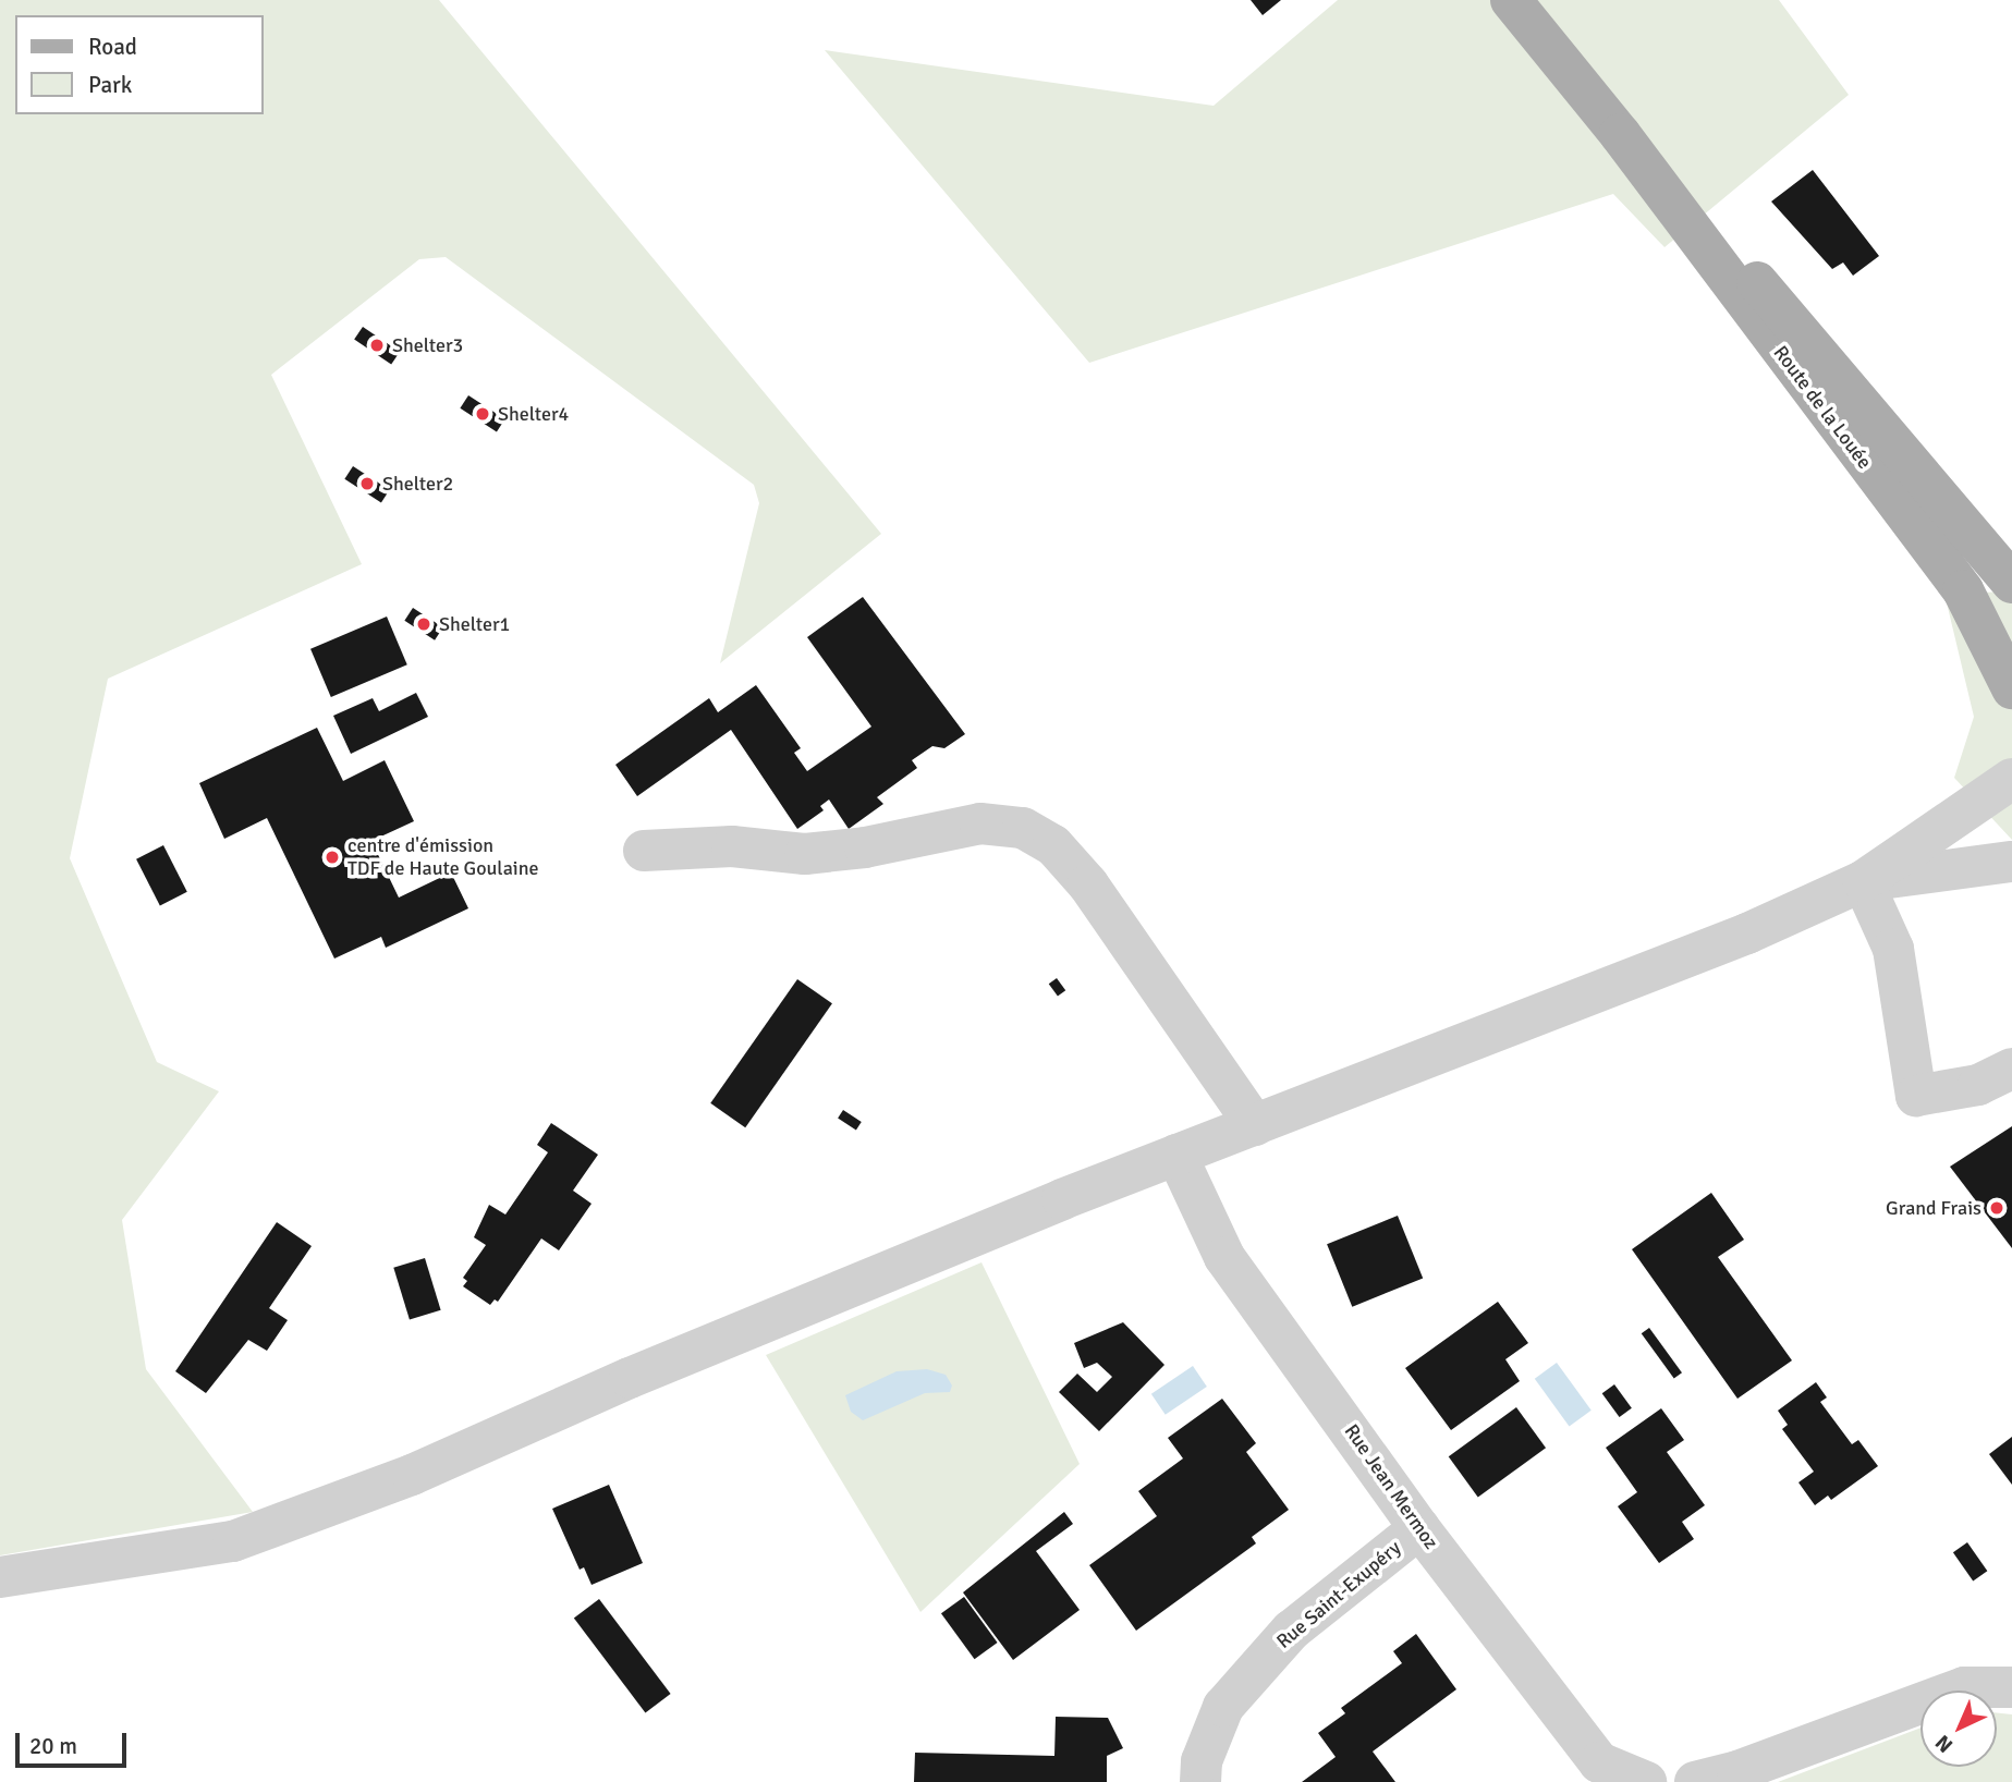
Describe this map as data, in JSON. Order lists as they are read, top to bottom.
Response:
{
  "streets": {
    "main road": ["Route de la Louée"],
    "street": ["Rue Jean Mermoz", "Rue Saint-Exupéry"]
  },
  "crossings": [
    ["Rue Jean Mermoz", "Rue Saint-Exupéry"]
  ],
  "places": [
    "Shelter3",
    "Shelter4",
    "Shelter2",
    "Shelter1",
    "centre d'émission TDF de Haute Goulaine",
    "Grand Frais"
  ],
  "legend": ["Road", "Park"],
  "scale_bar": "20 m",
  "north": "bottom left"
}
